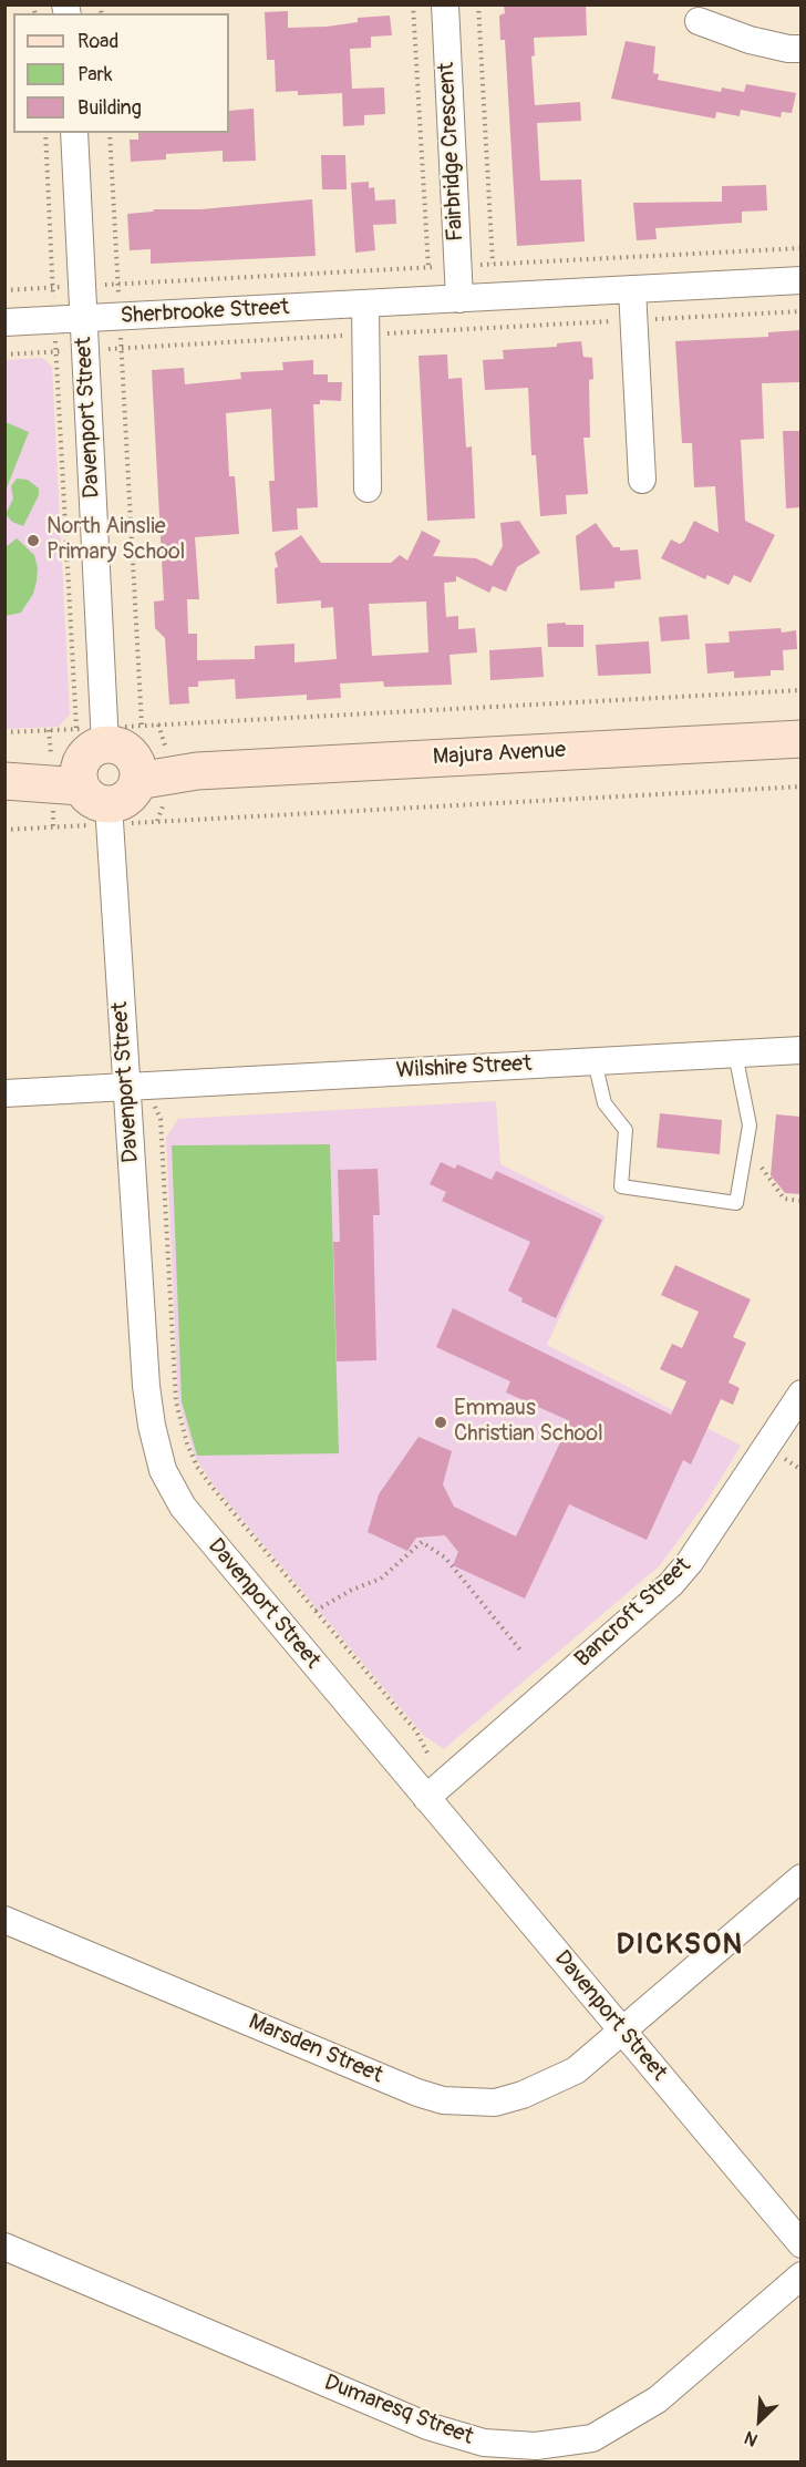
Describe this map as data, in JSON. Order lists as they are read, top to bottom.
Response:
{
  "streets": {
    "main road": ["Majura Avenue"],
    "street": [
      "Fairbridge Crescent",
      "Sherbrooke Street",
      "Davenport Street",
      "Wilshire Street",
      "Bancroft Street",
      "Marsden Street",
      "Dumaresq Street"
    ]
  },
  "crossings": [
    ["Fairbridge Crescent", "Sherbrooke Street"],
    ["Sherbrooke Street", "Davenport Street"],
    ["Davenport Street", "Majura Avenue"],
    ["Davenport Street", "Wilshire Street"],
    ["Davenport Street", "Bancroft Street"],
    ["Davenport Street", "Marsden Street"]
  ],
  "districts": ["DICKSON"],
  "places": ["North Ainslie Primary School", "Emmaus Christian School"],
  "legend": ["Road", "Park", "Building"],
  "north": "bottom left"
}
